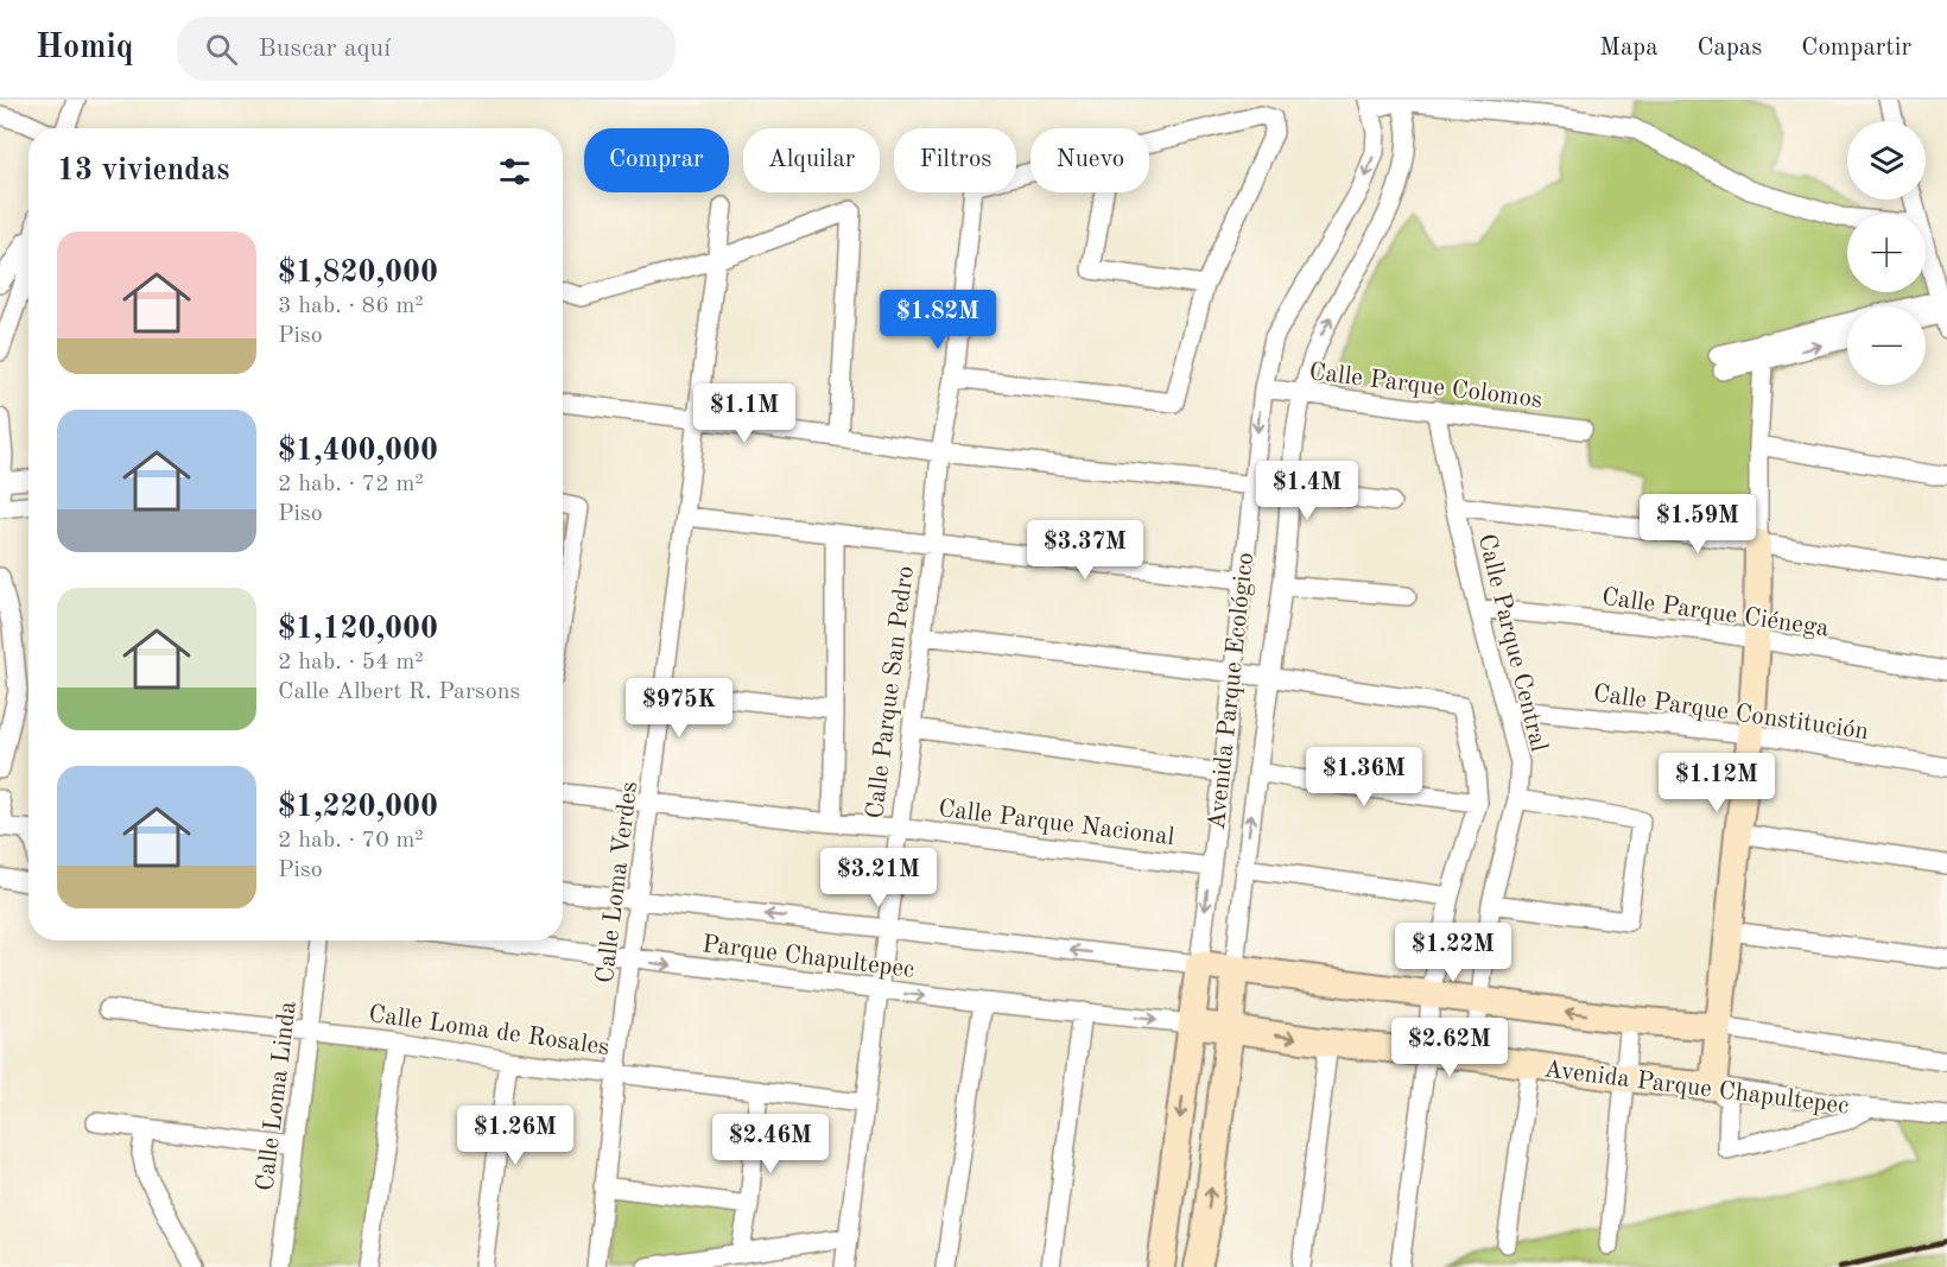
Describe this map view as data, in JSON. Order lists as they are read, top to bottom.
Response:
{
  "streets": {
    "street": [
      "Calle Parque Colomos",
      "Calle Parque Ciénega",
      "Calle Parque Central",
      "Avenida Parque Ecológico",
      "Calle Parque San Pedro",
      "Calle Parque Constitución",
      "Calle Parque Nacional",
      "Calle Loma Verdes",
      "Parque Chapultepec",
      "Calle Loma de Rosales",
      "Avenida Parque Chapultepec",
      "Calle Loma Linda"
    ]
  },
  "crossings": [
    ["Calle Parque Colomos", "Calle Parque Central"],
    ["Calle Parque Colomos", "Avenida Parque Ecológico"],
    ["Calle Parque Ciénega", "Calle Parque Central"],
    ["Calle Parque Central", "Calle Parque Constitución"],
    ["Calle Parque Central", "Avenida Parque Chapultepec"],
    ["Avenida Parque Ecológico", "Calle Parque Nacional"],
    ["Avenida Parque Ecológico", "Parque Chapultepec"],
    ["Avenida Parque Ecológico", "Avenida Parque Chapultepec"],
    ["Calle Parque San Pedro", "Calle Parque Nacional"],
    ["Calle Parque San Pedro", "Parque Chapultepec"],
    ["Calle Parque San Pedro", "Calle Loma de Rosales"],
    ["Calle Parque Nacional", "Calle Loma Verdes"],
    ["Calle Loma Verdes", "Parque Chapultepec"],
    ["Calle Loma Verdes", "Calle Loma de Rosales"],
    ["Parque Chapultepec", "Avenida Parque Chapultepec"],
    ["Calle Loma de Rosales", "Calle Loma Linda"]
  ],
  "page": {
    "header": "Homiq",
    "search": "Buscar aquí",
    "nav": ["Mapa", "Capas", "Compartir"],
    "map_buttons": ["+", "−"],
    "chip": [
      "Comprar",
      "Alquilar",
      "Filtros",
      "Nuevo"
    ],
    "heading": "13 viviendas",
    "list": [
      {
        "name": "$1,820,000",
        "note": "3 hab. · 86 m² · Piso"
      },
      {
        "name": "$1,400,000",
        "note": "2 hab. · 72 m² · Piso"
      },
      {
        "name": "$1,120,000",
        "note": "2 hab. · 54 m² · Calle Albert R. Parsons"
      },
      {
        "name": "$1,220,000",
        "note": "2 hab. · 70 m² · Piso"
      }
    ],
    "price": [
      "$1.82M",
      "$1.1M",
      "$1.4M",
      "$1.59M",
      "$3.37M",
      "$975K",
      "$1.36M",
      "$1.12M",
      "$3.21M",
      "$1.22M",
      "$2.62M",
      "$1.26M",
      "$2.46M"
    ]
  }
}
